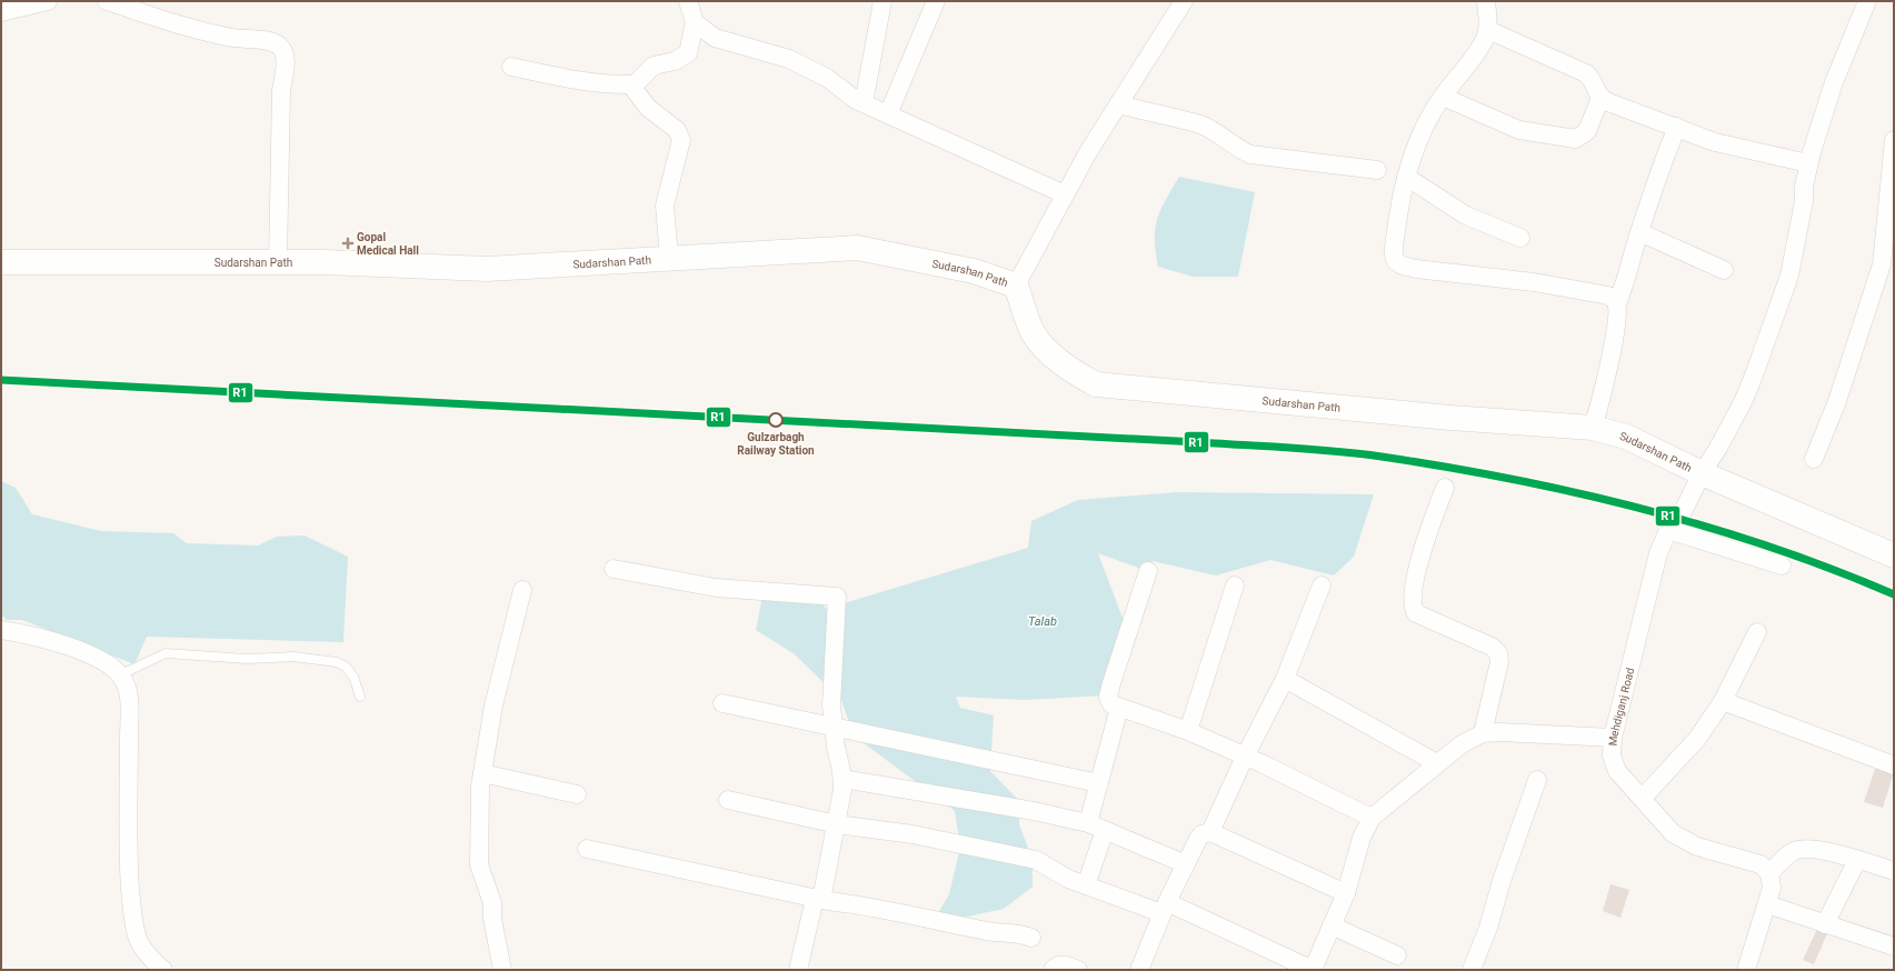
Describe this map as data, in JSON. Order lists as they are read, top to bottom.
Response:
{
  "streets": {
    "main road": ["Sudarshan Path"],
    "street": ["Mehdiganj Road"]
  },
  "crossings": [
    ["Sudarshan Path", "Mehdiganj Road"]
  ],
  "water": ["Talab"],
  "places": {
    "health": ["Gopal Medical Hall"],
    "other": ["Gulzarbagh Railway Station"]
  },
  "lines": ["transit line R1"]
}
